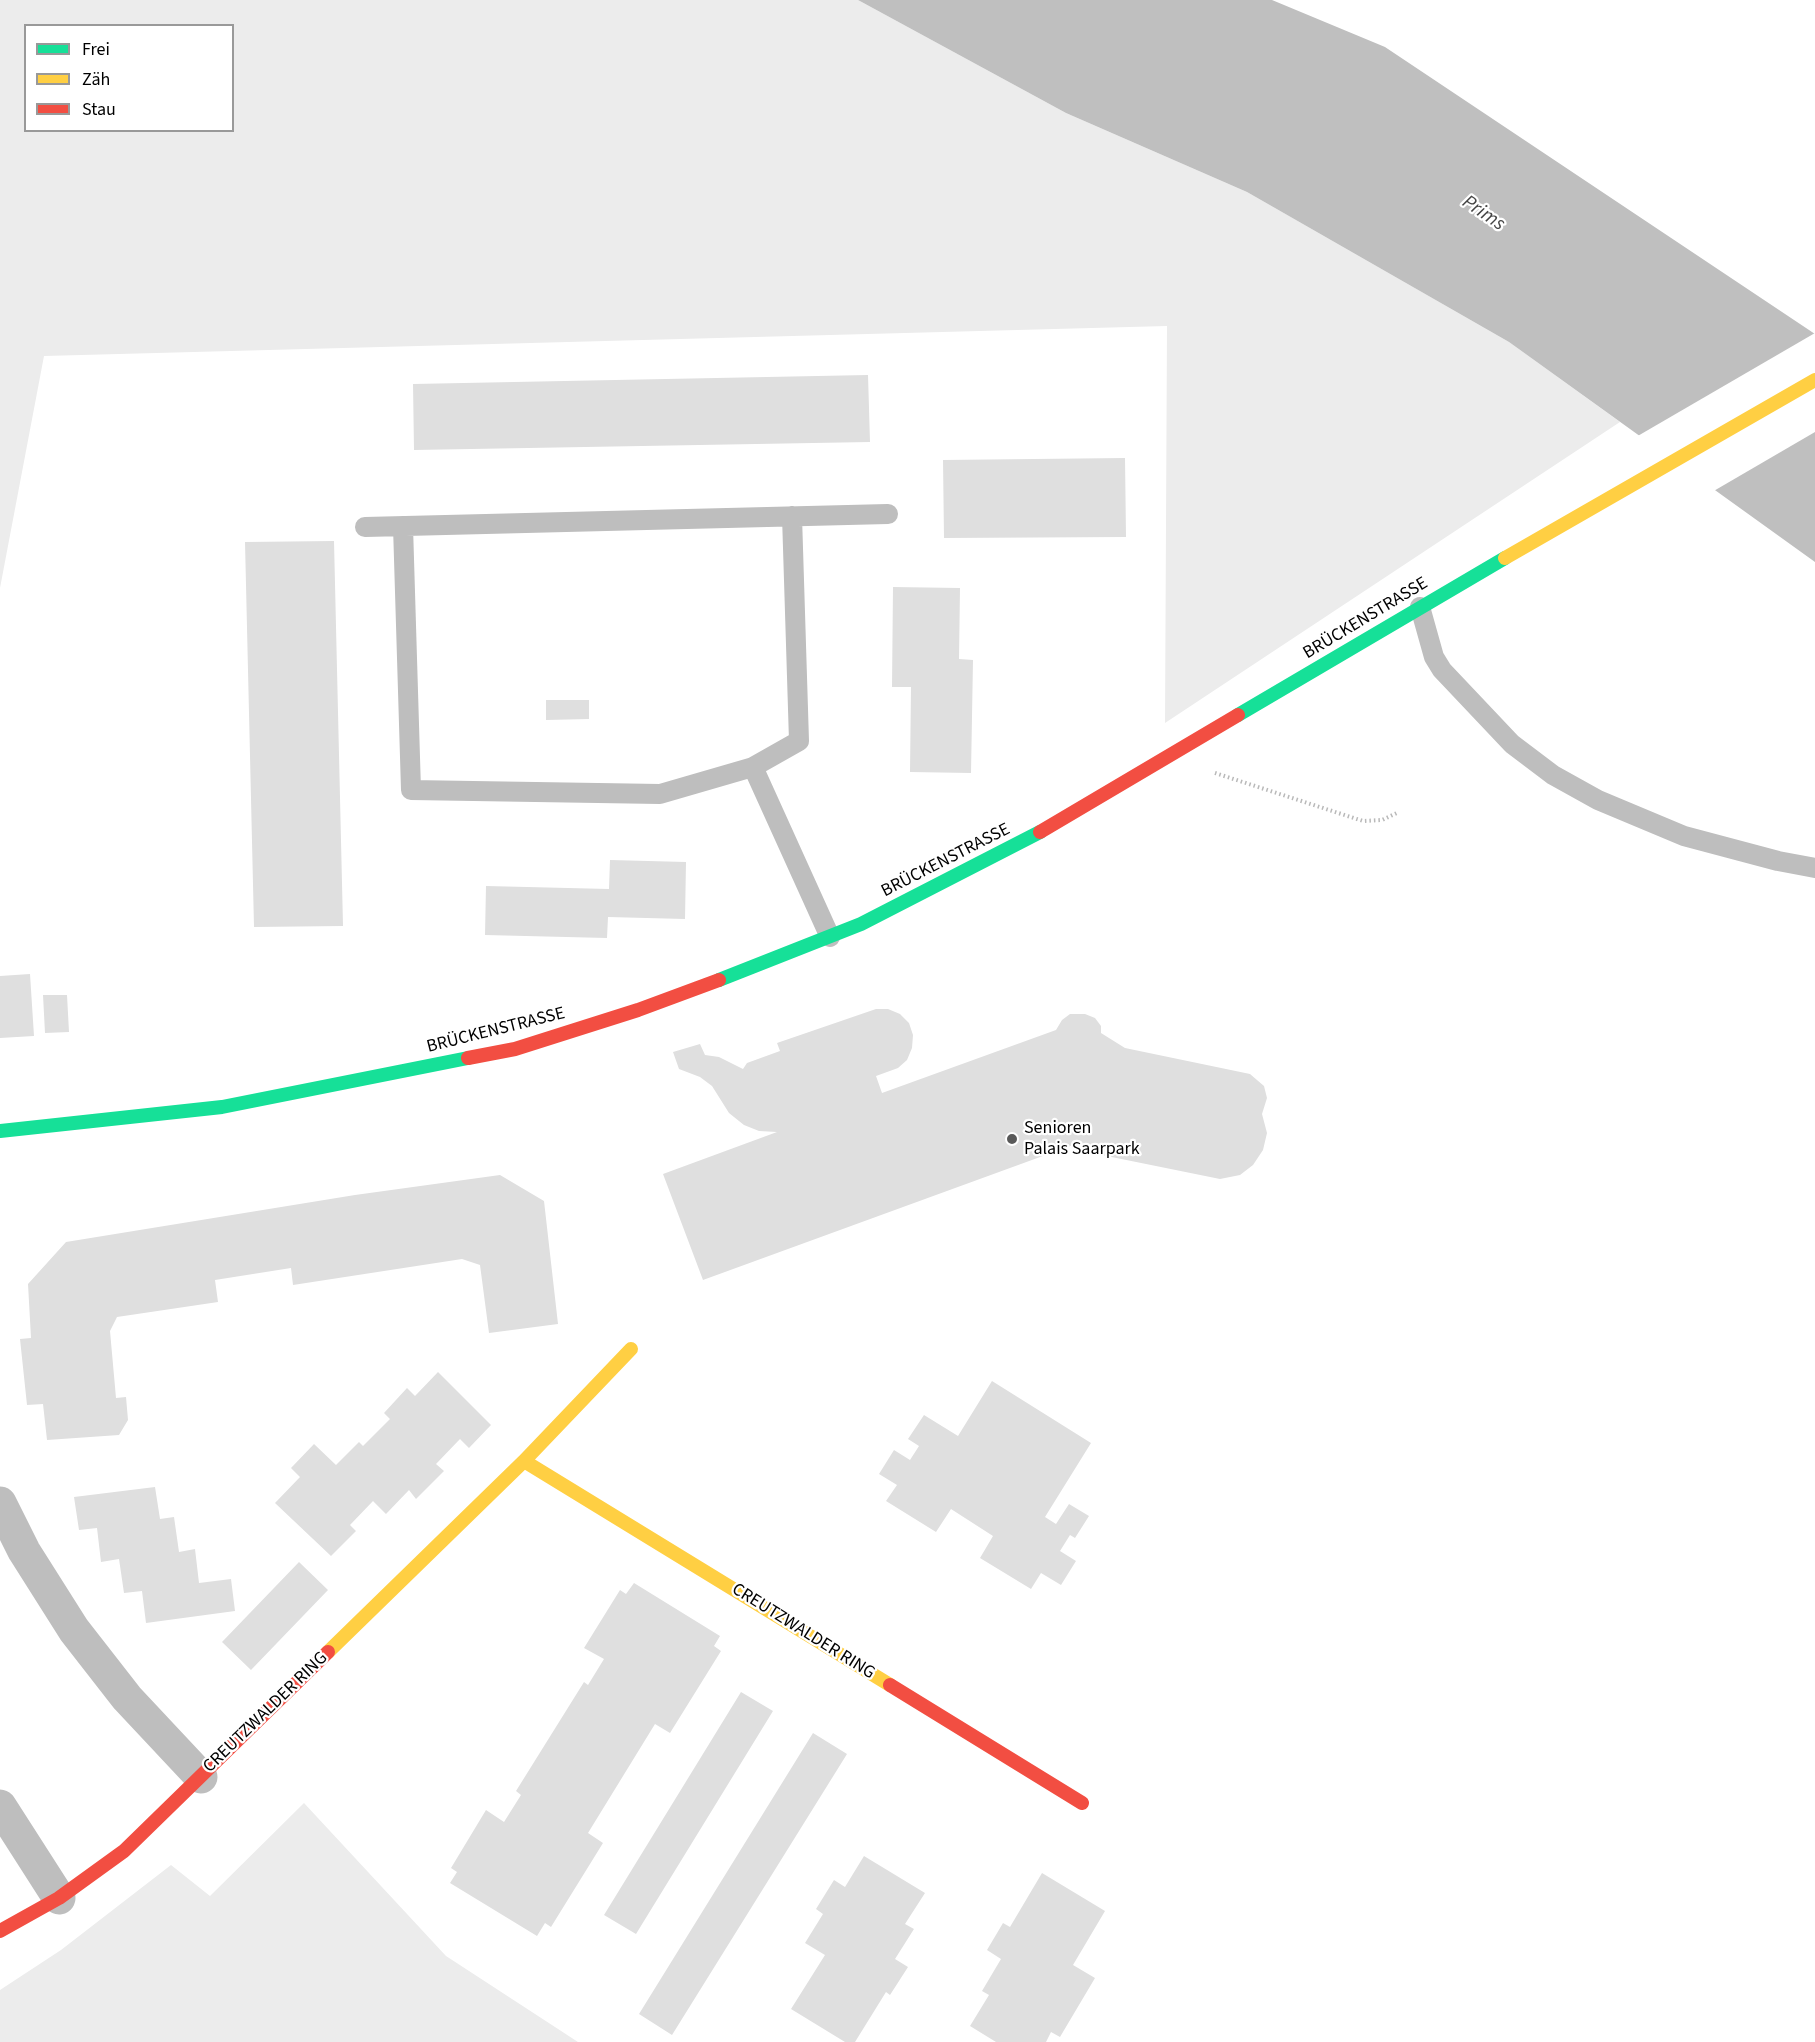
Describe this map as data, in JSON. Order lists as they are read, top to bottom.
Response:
{
  "streets": {
    "street": ["BRÜCKENSTRASSE", "CREUTZWALDER RING"]
  },
  "water": ["Prims"],
  "places": ["Senioren Palais Saarpark"],
  "legend": ["Frei", "Zäh", "Stau"]
}
